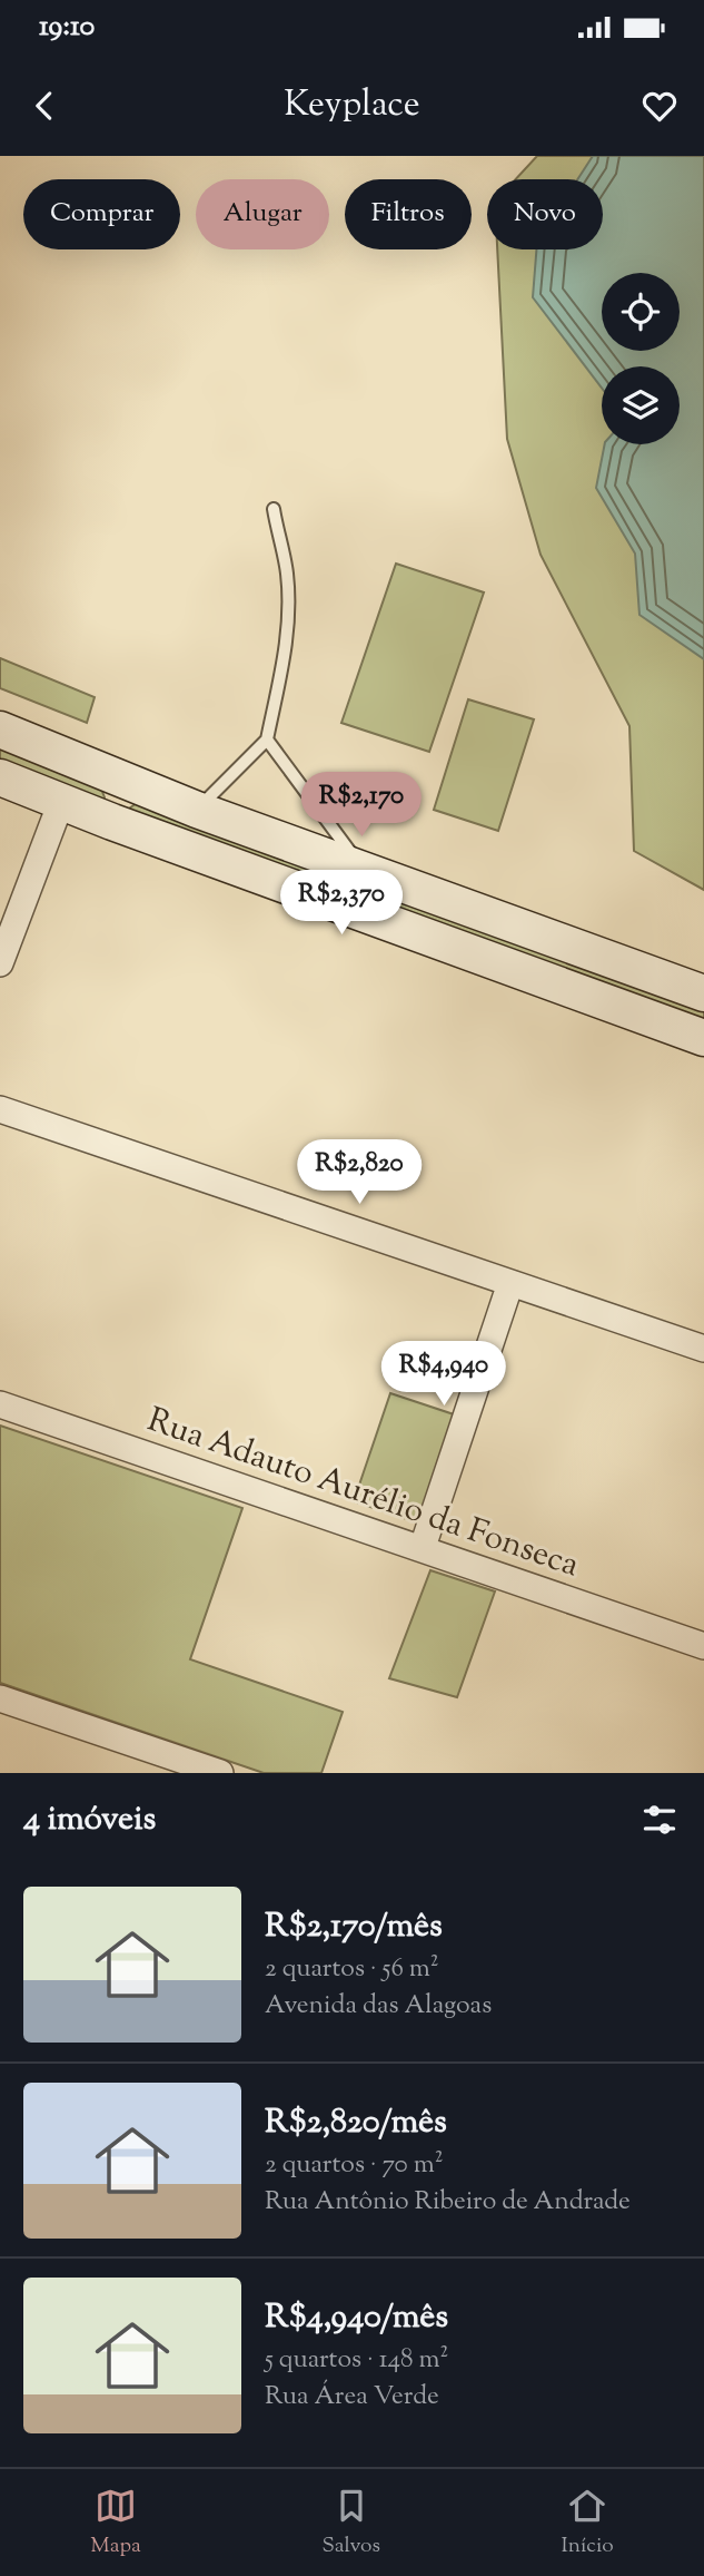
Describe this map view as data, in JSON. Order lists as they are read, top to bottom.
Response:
{
  "streets": {
    "street": ["Rua Adauto Aurélio da Fonseca"]
  },
  "page": {
    "status": "19:10",
    "header": "Keyplace",
    "chip": [
      "Comprar",
      "Alugar",
      "Filtros",
      "Novo"
    ],
    "price": [
      "R$2,170",
      "R$2,370",
      "R$2,820",
      "R$4,940"
    ],
    "heading": "4 imóveis",
    "list": [
      {
        "name": "R$2,170/mês",
        "note": "2 quartos · 56 m² · Avenida das Alagoas"
      },
      {
        "name": "R$2,820/mês",
        "note": "2 quartos · 70 m² · Rua Antônio Ribeiro de Andrade"
      },
      {
        "name": "R$4,940/mês",
        "note": "5 quartos · 148 m² · Rua Área Verde"
      }
    ],
    "tabs": ["Mapa", "Salvos", "Início"]
  }
}
